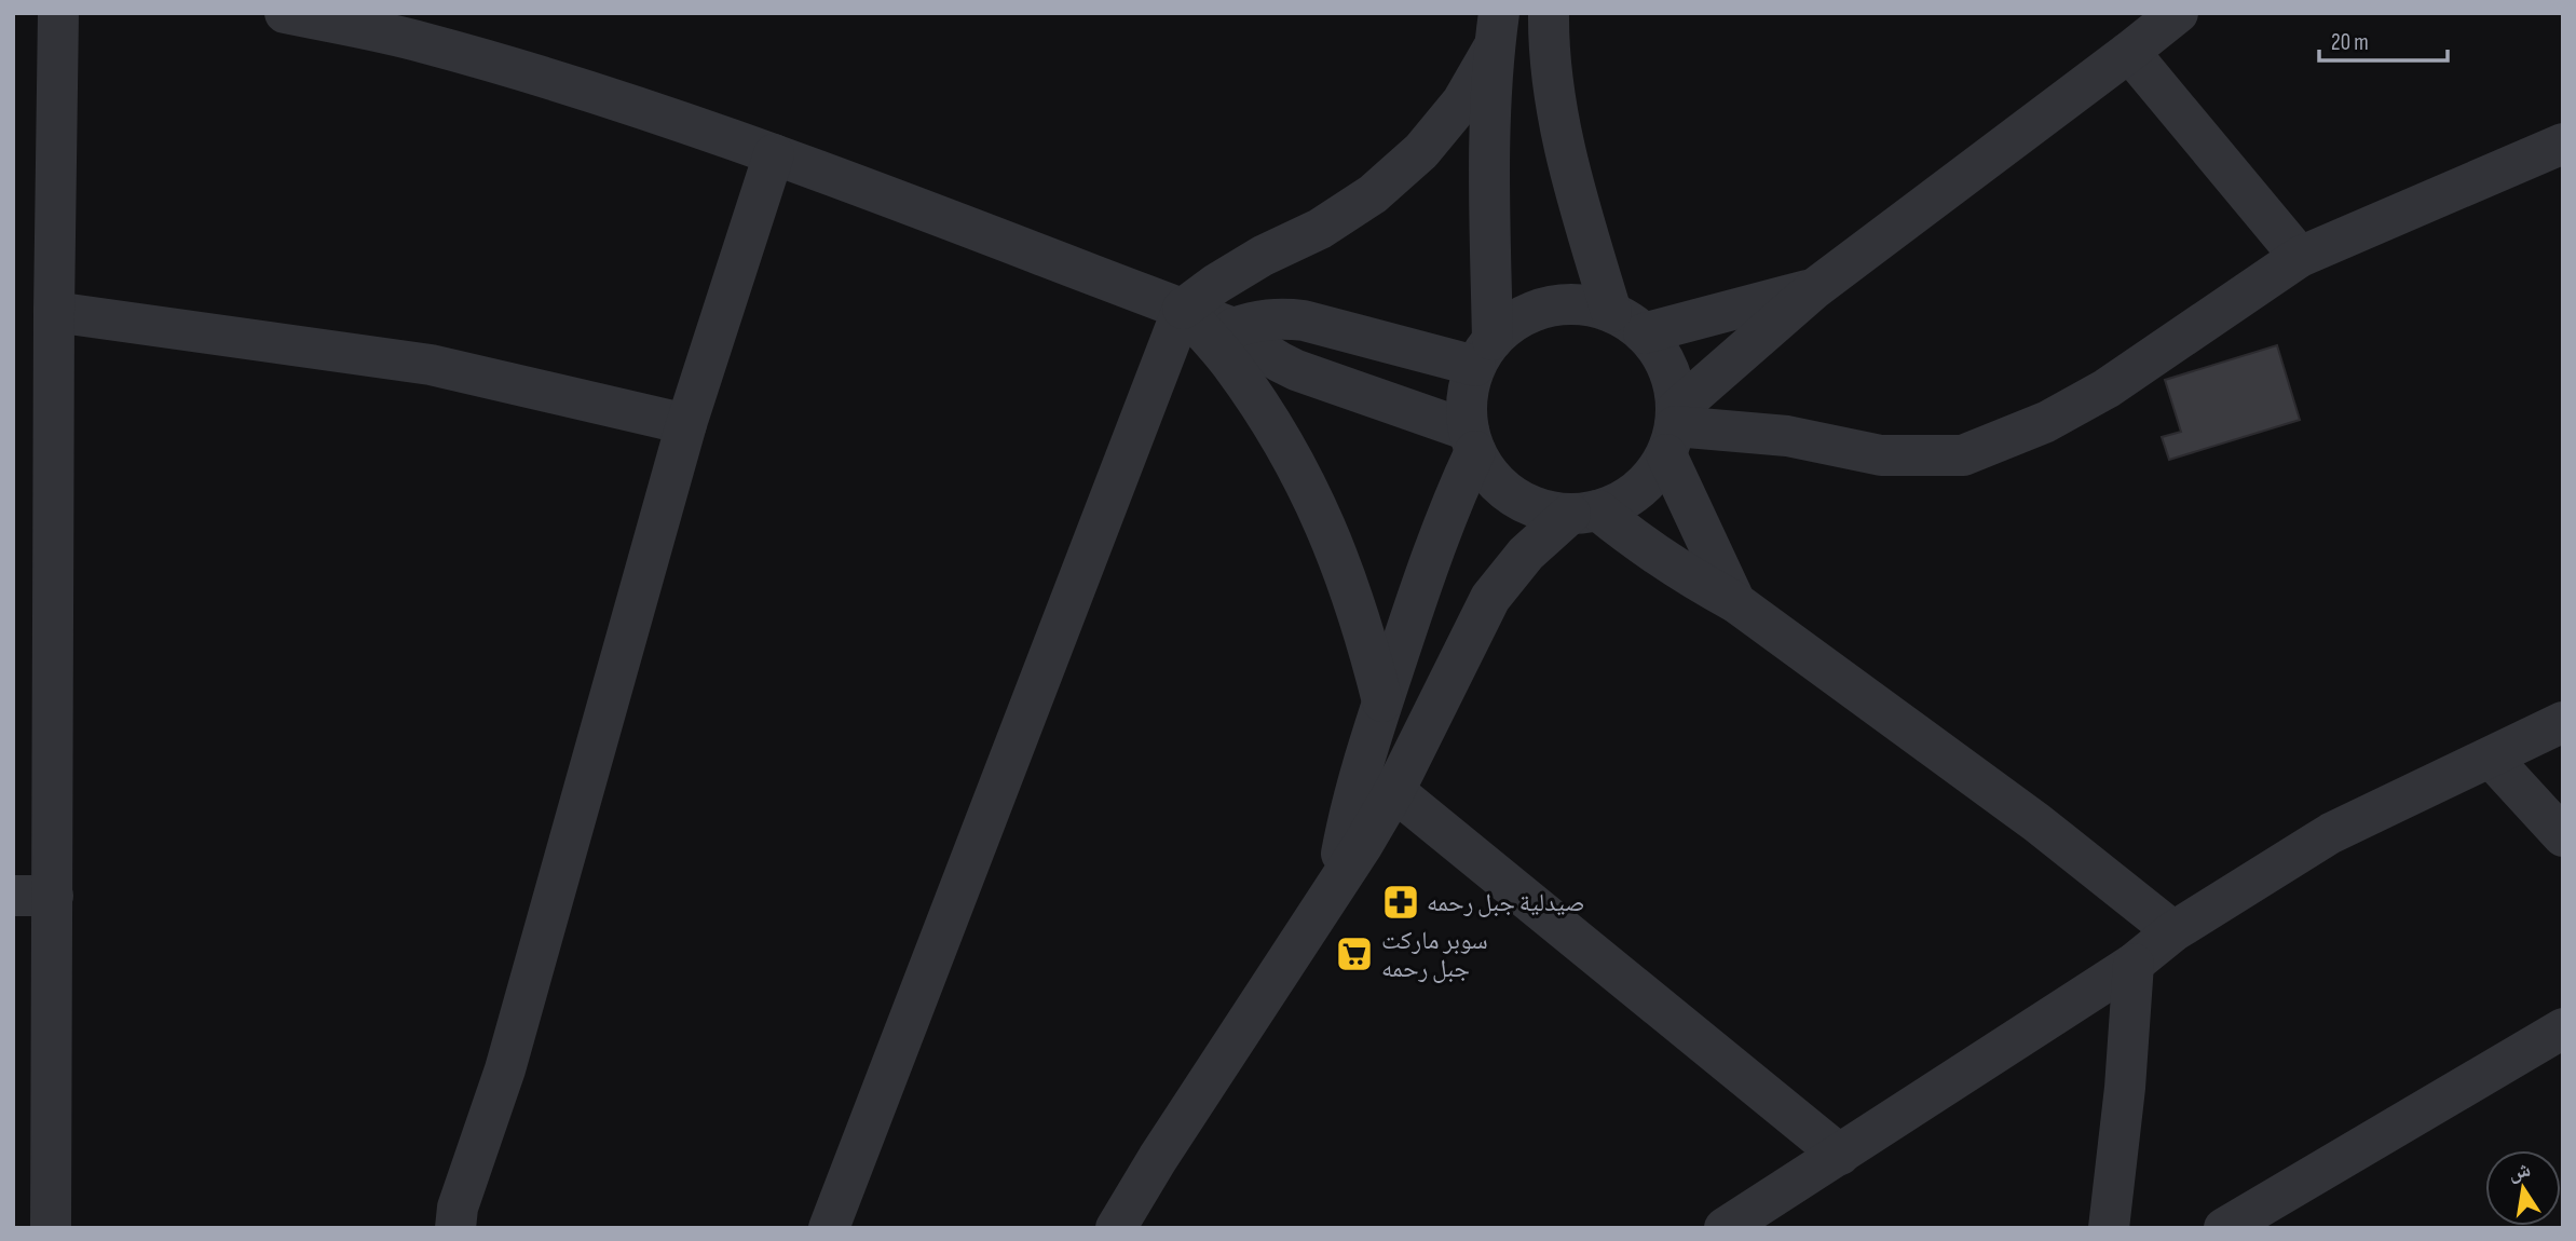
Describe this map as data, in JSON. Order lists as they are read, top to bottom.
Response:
{
  "places": {
    "pharmacy": ["صيدلية جبل رحمه"],
    "supermarket": ["سوبر ماركت جبل رحمه"]
  },
  "scale_bar": "20 m",
  "north": "top"
}
